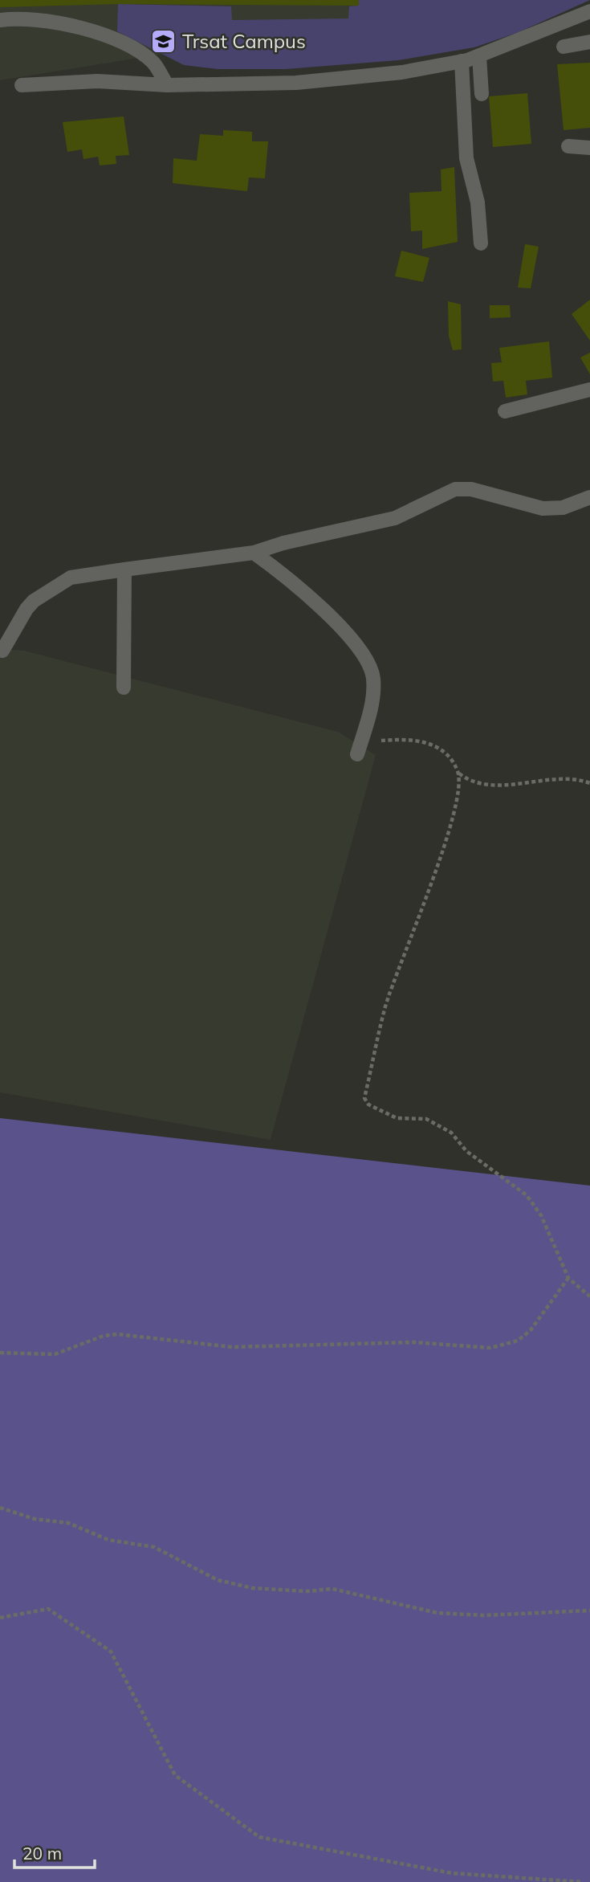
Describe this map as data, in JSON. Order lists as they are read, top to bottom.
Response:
{
  "places": {
    "school or university": ["Trsat Campus"]
  },
  "scale_bar": "20 m"
}
